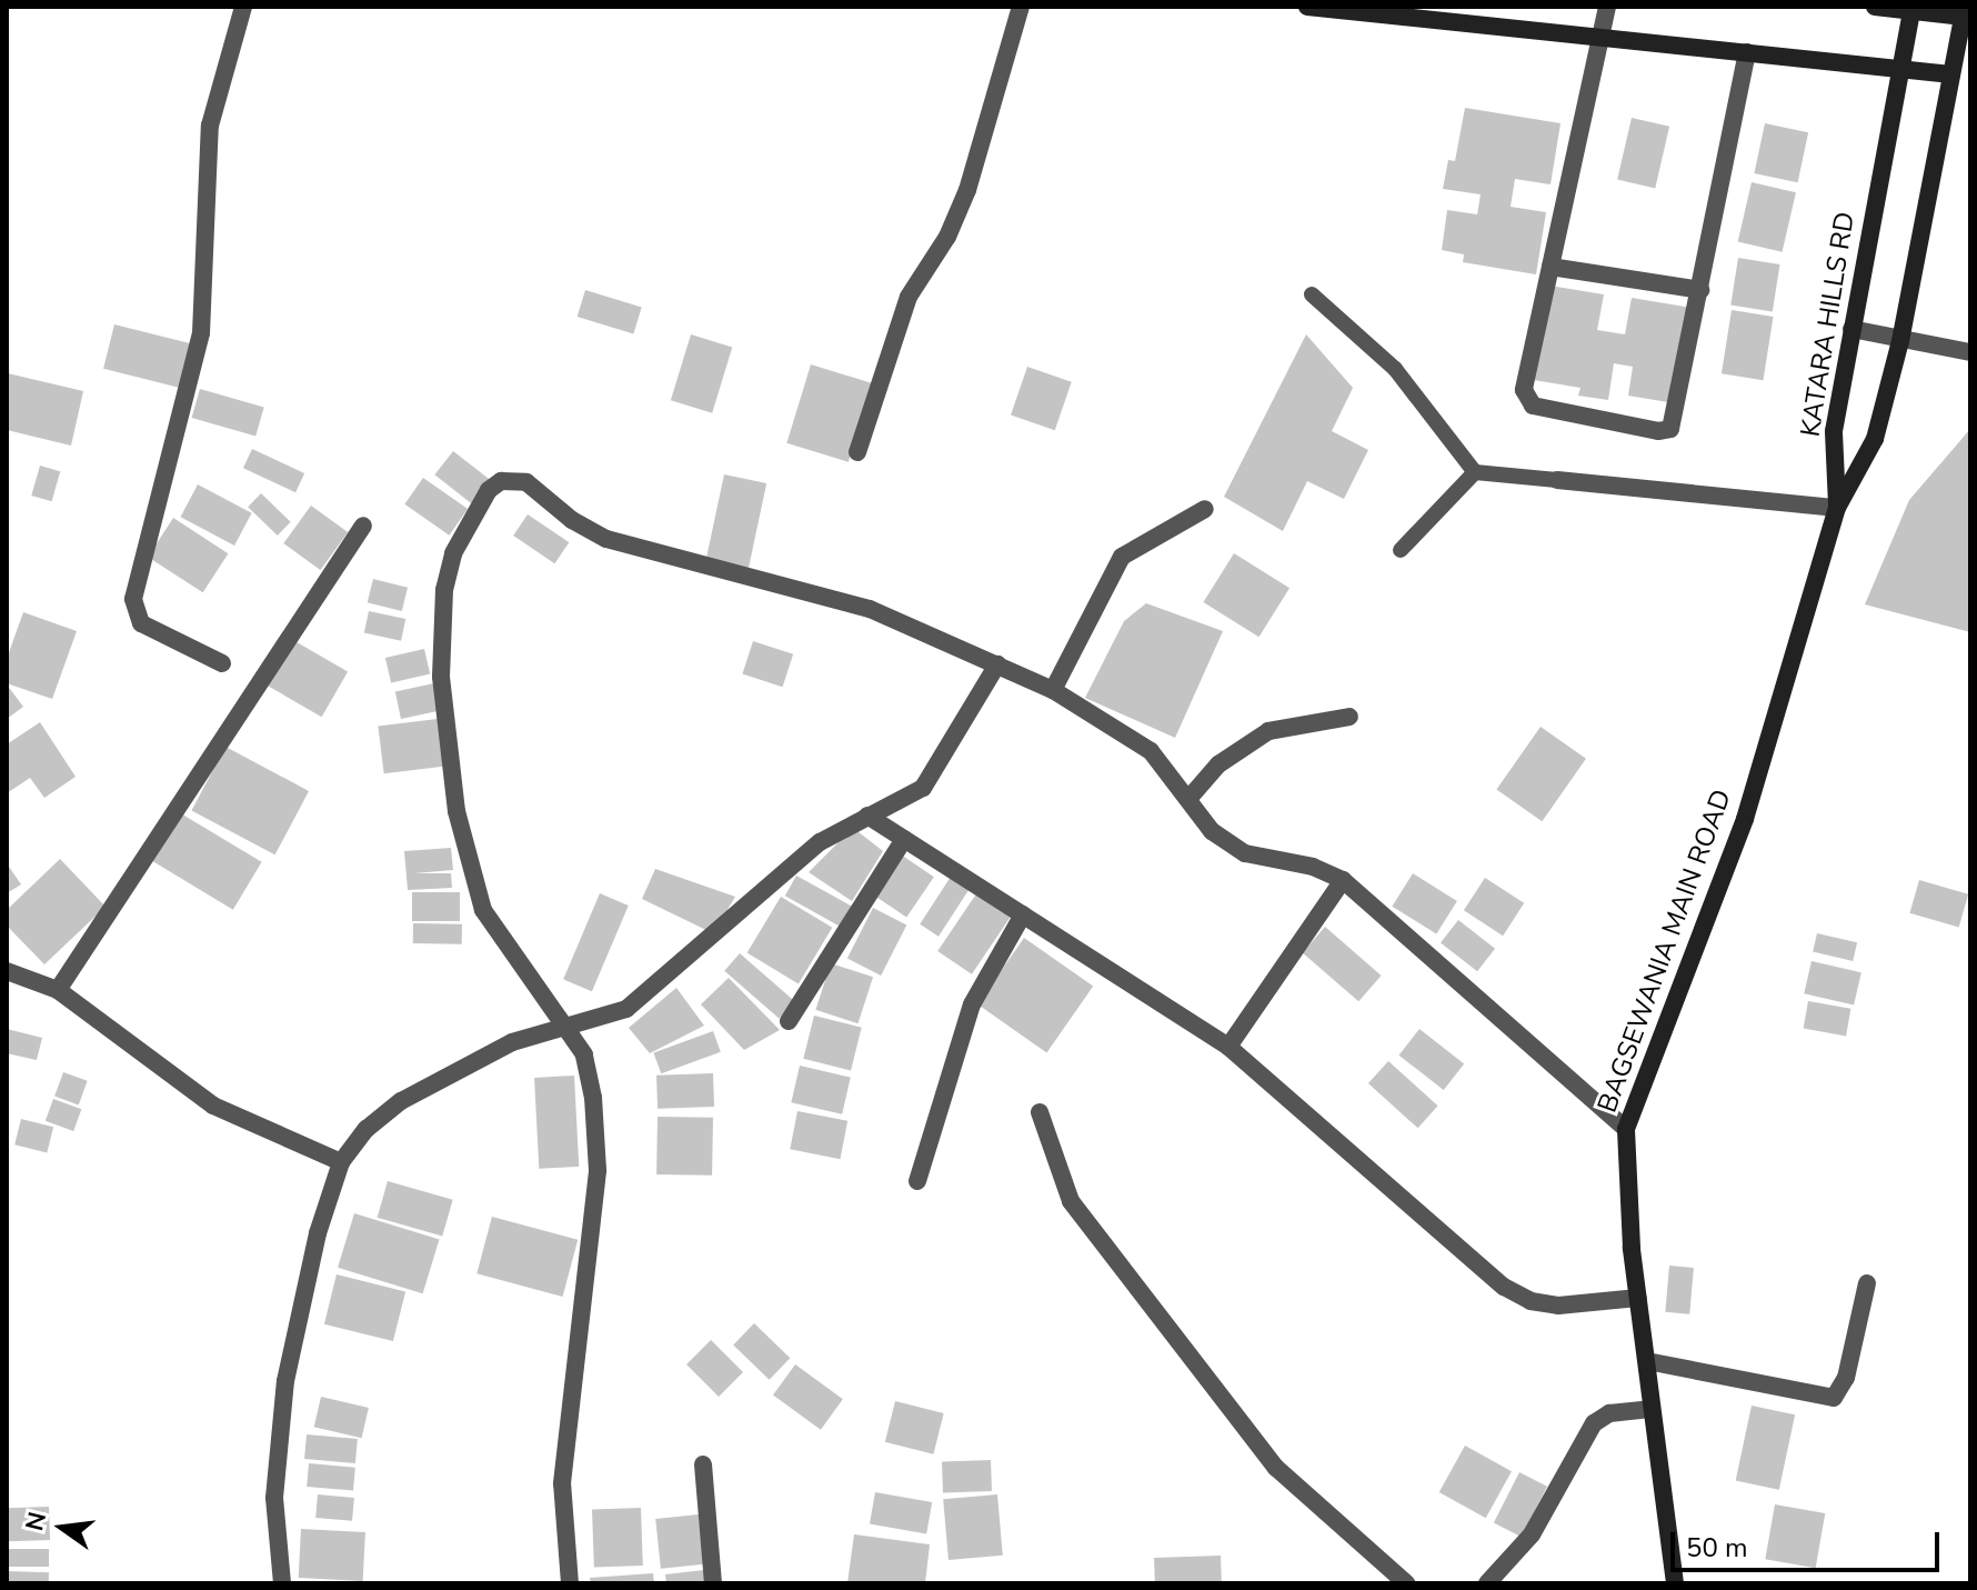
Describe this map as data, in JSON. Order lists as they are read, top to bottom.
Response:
{
  "streets": {
    "main road": ["KATARA HILLS RD", "BAGSEWANIA MAIN ROAD"]
  },
  "crossings": [
    ["KATARA HILLS RD", "BAGSEWANIA MAIN ROAD"]
  ],
  "scale_bar": "50 m",
  "north": "left"
}
